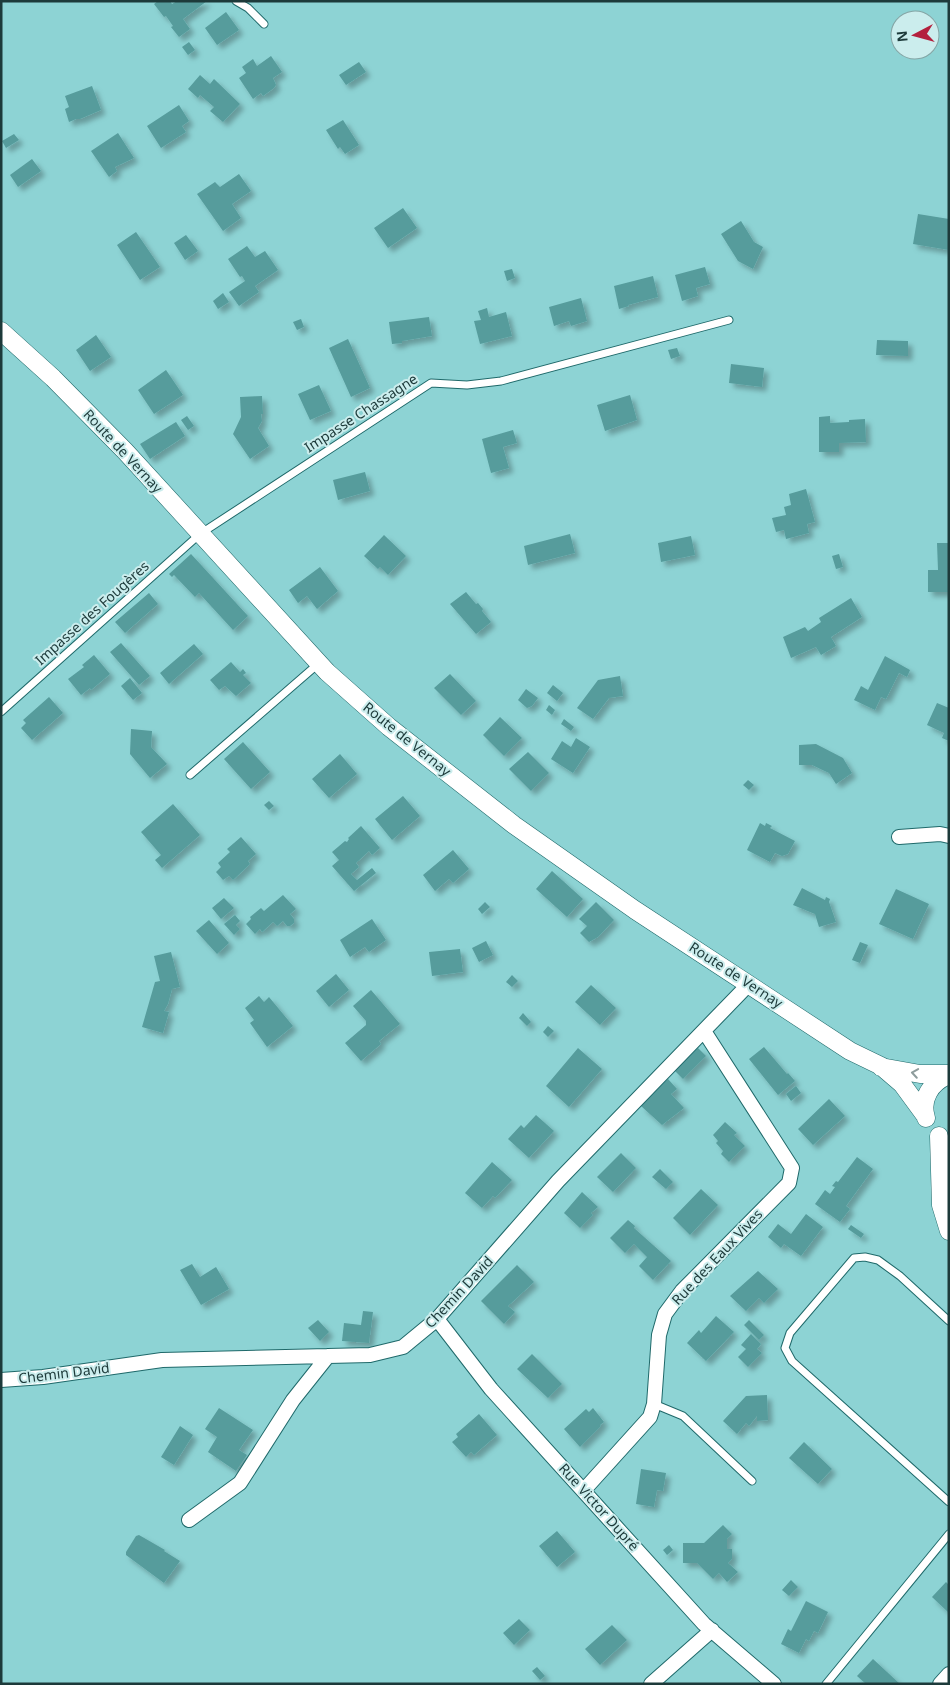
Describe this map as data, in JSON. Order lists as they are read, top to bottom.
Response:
{
  "streets": {
    "street": [
      "Route de Vernay",
      "Rue des Eaux Vives",
      "Chemin David",
      "Rue Victor Dupré"
    ],
    "lane": ["Impasse Chassagne", "Impasse des Fougères"]
  },
  "crossings": [
    ["Impasse Chassagne", "Route de Vernay"],
    ["Impasse Chassagne", "Impasse des Fougères"],
    ["Route de Vernay", "Impasse des Fougères"],
    ["Route de Vernay", "Chemin David"],
    ["Rue des Eaux Vives", "Chemin David"],
    ["Rue des Eaux Vives", "Rue Victor Dupré"],
    ["Chemin David", "Rue Victor Dupré"]
  ],
  "north": "left"
}
